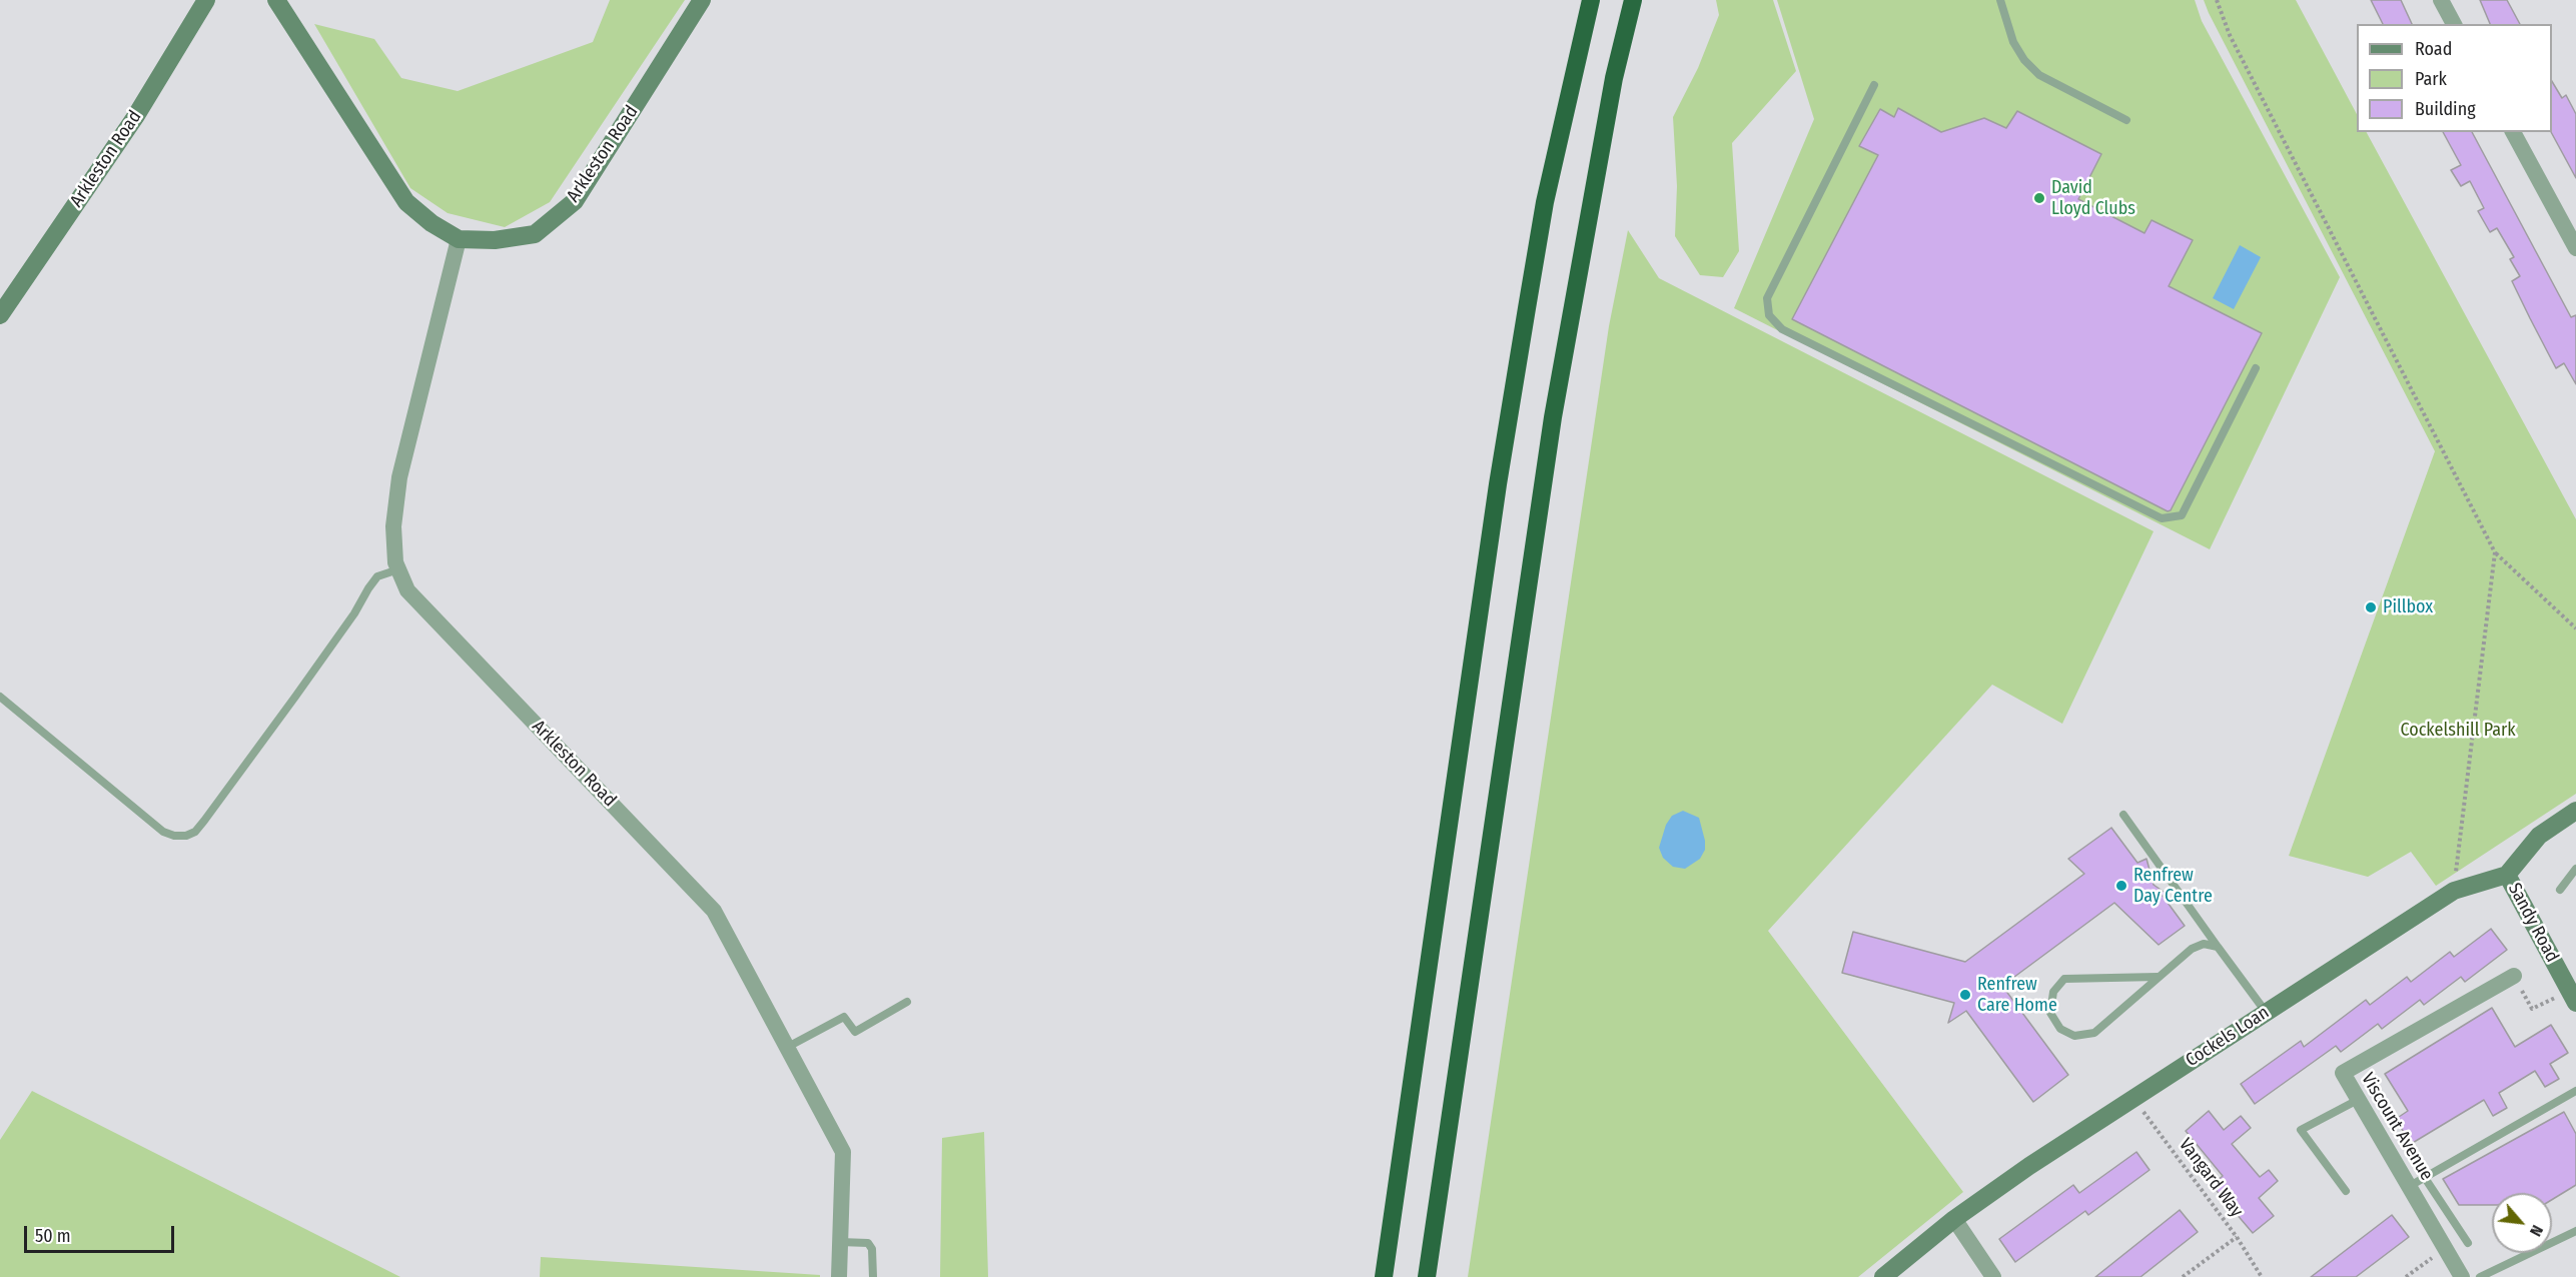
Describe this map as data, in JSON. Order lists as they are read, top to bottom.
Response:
{
  "streets": {
    "street": [
      "Arkleston Road",
      "Sandy Road",
      "Cockels Loan",
      "Viscount Avenue"
    ],
    "path": ["Vangard Way"]
  },
  "crossings": [
    ["Sandy Road", "Cockels Loan"],
    ["Cockels Loan", "Vangard Way"]
  ],
  "parks": ["Cockelshill Park"],
  "places": [
    "David Lloyd Clubs",
    "Pillbox",
    "Renfrew Day Centre",
    "Renfrew Care Home"
  ],
  "legend": ["Road", "Park", "Building"],
  "scale_bar": "50 m",
  "north": "bottom right"
}
